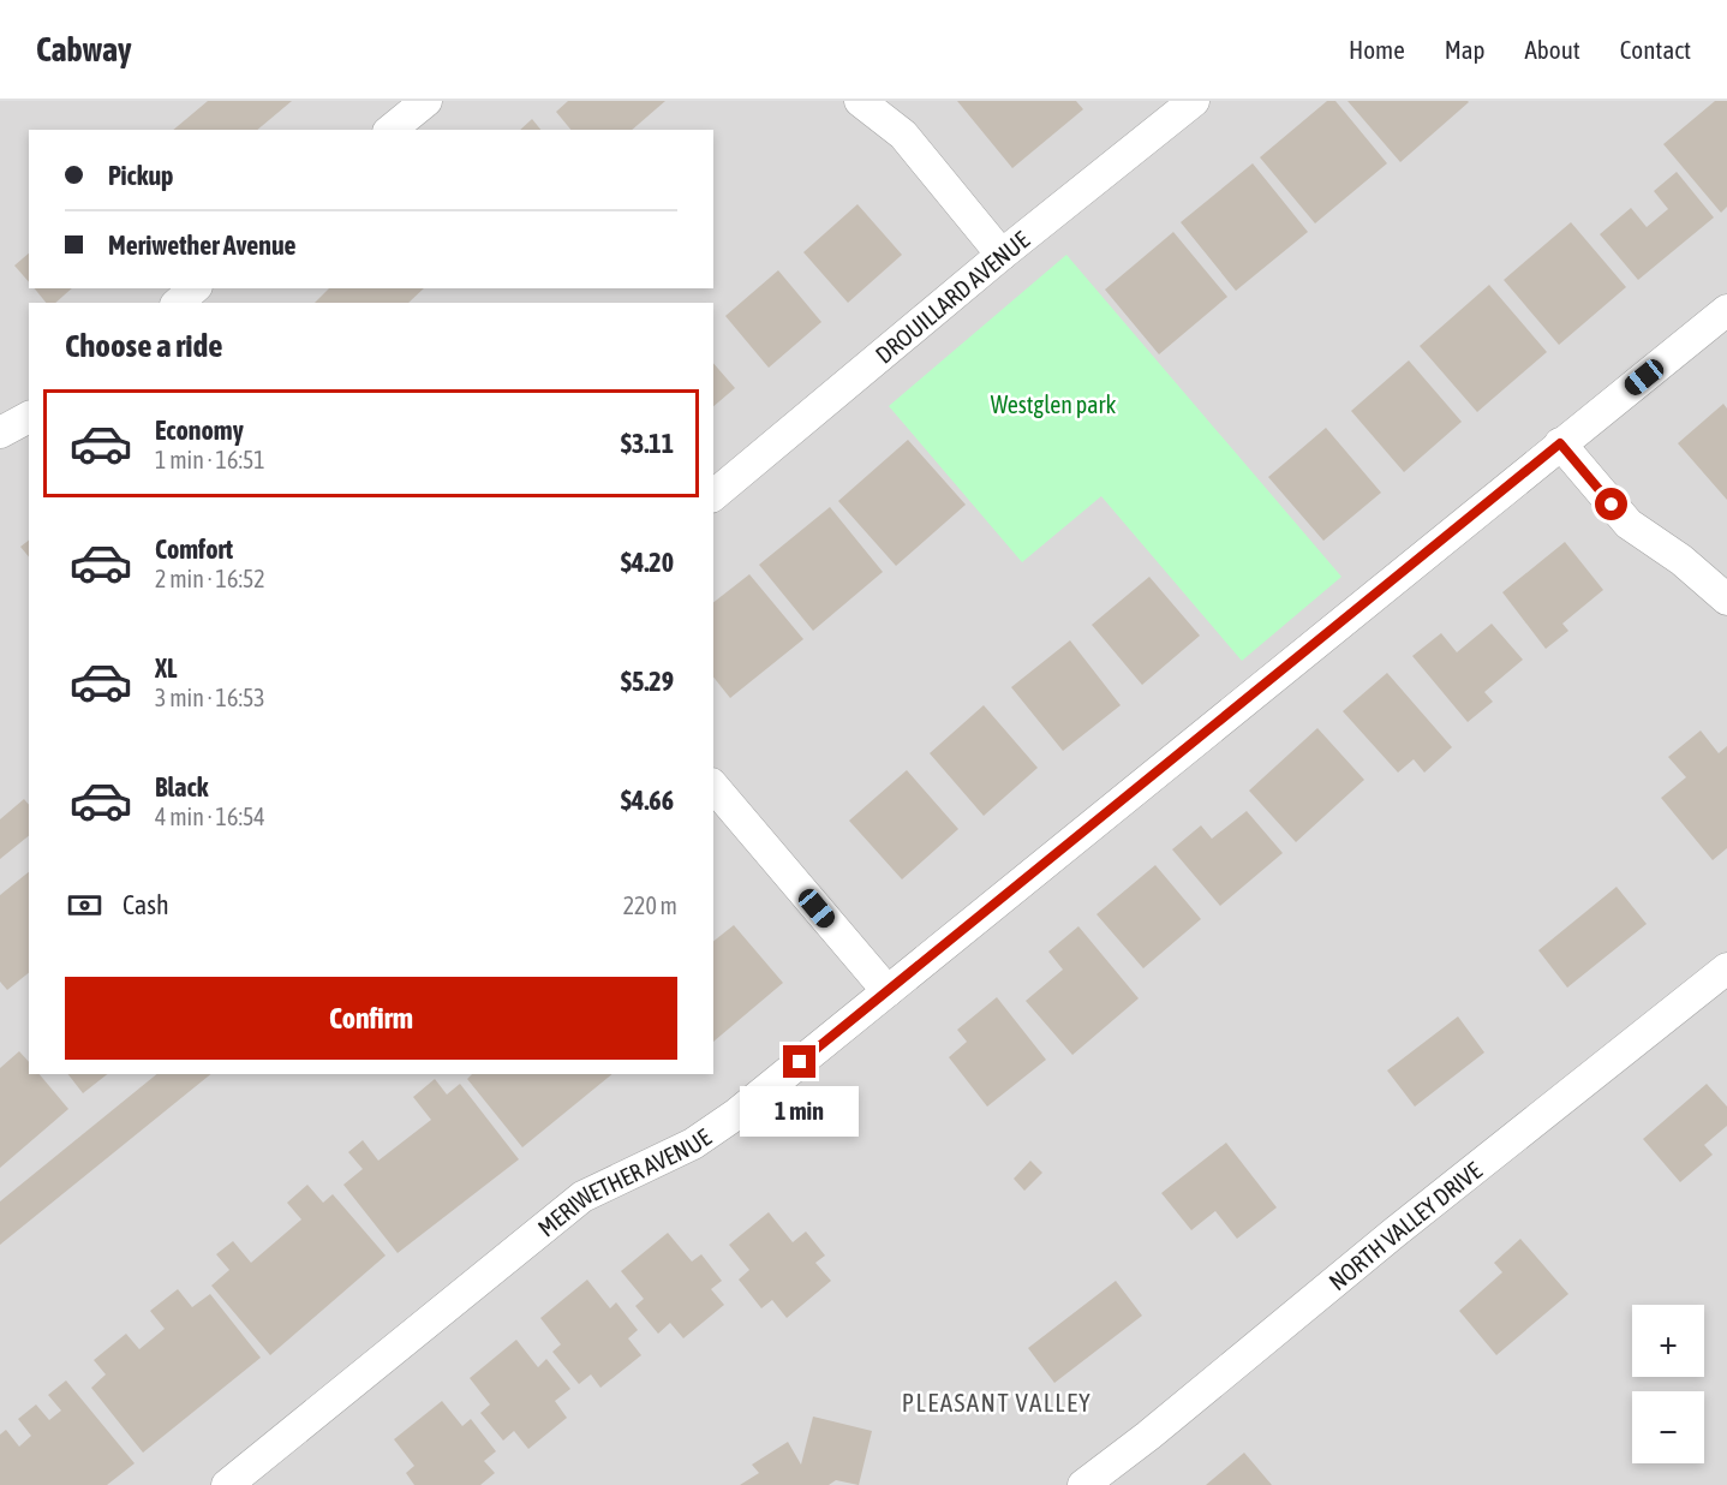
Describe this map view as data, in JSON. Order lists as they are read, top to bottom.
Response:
{
  "streets": {
    "street": ["DROUILLARD AVENUE", "MERIWETHER AVENUE", "NORTH VALLEY DRIVE"]
  },
  "districts": ["PLEASANT VALLEY"],
  "parks": ["Westglen park"],
  "page": {
    "header": "Cabway",
    "nav": [
      "Home",
      "Map",
      "About",
      "Contact"
    ],
    "banner": ["Pickup", "Meriwether Avenue"],
    "heading": "Choose a ride",
    "list": [
      {
        "name": "Economy",
        "note": "1 min · 16:51",
        "value": "$3.11"
      },
      {
        "name": "Comfort",
        "note": "2 min · 16:52",
        "value": "$4.20"
      },
      {
        "name": "XL",
        "note": "3 min · 16:53",
        "value": "$5.29"
      },
      {
        "name": "Black",
        "note": "4 min · 16:54",
        "value": "$4.66"
      }
    ],
    "pay": ["Cash", "220 m"],
    "buttons": "Confirm",
    "bubble": "1 min",
    "map_buttons": ["+", "−"]
  }
}
